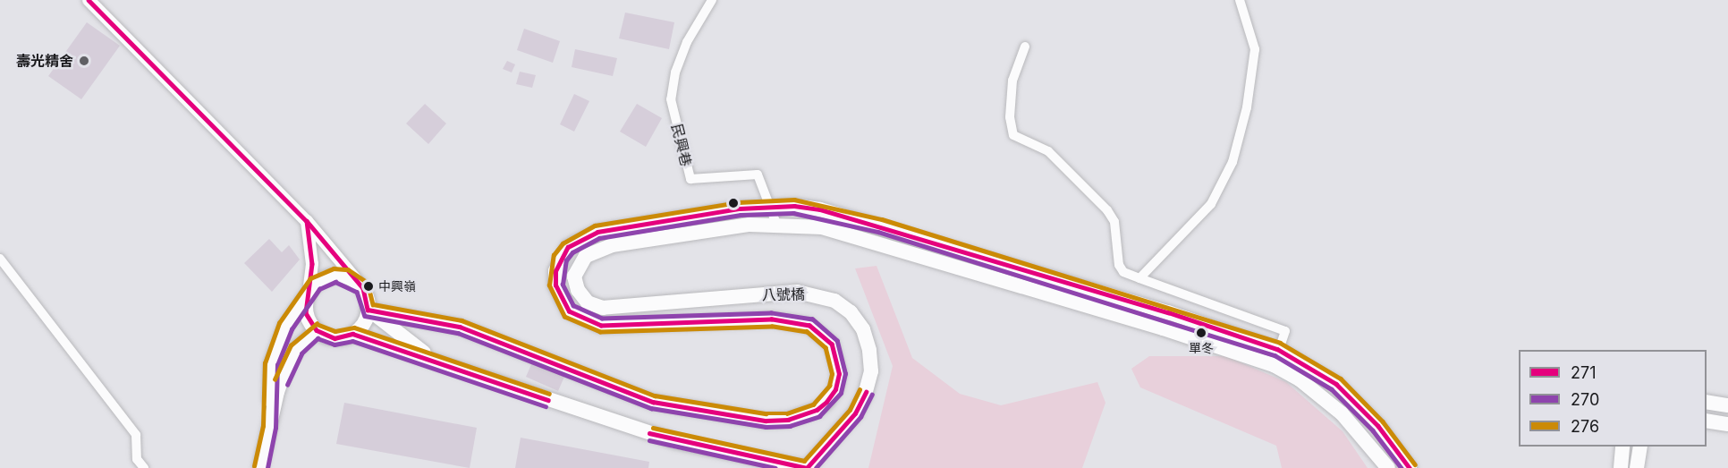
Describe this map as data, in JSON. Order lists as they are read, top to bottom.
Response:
{
  "streets": {
    "main road": ["八號橋"],
    "street": ["民興巷"]
  },
  "crossings": [
    ["民興巷", "八號橋"]
  ],
  "places": ["壽光精舍", "中興嶺", "單冬"],
  "lines": ["transit line 271", "transit line 276", "transit line 270"],
  "legend": ["271", "270", "276"]
}
